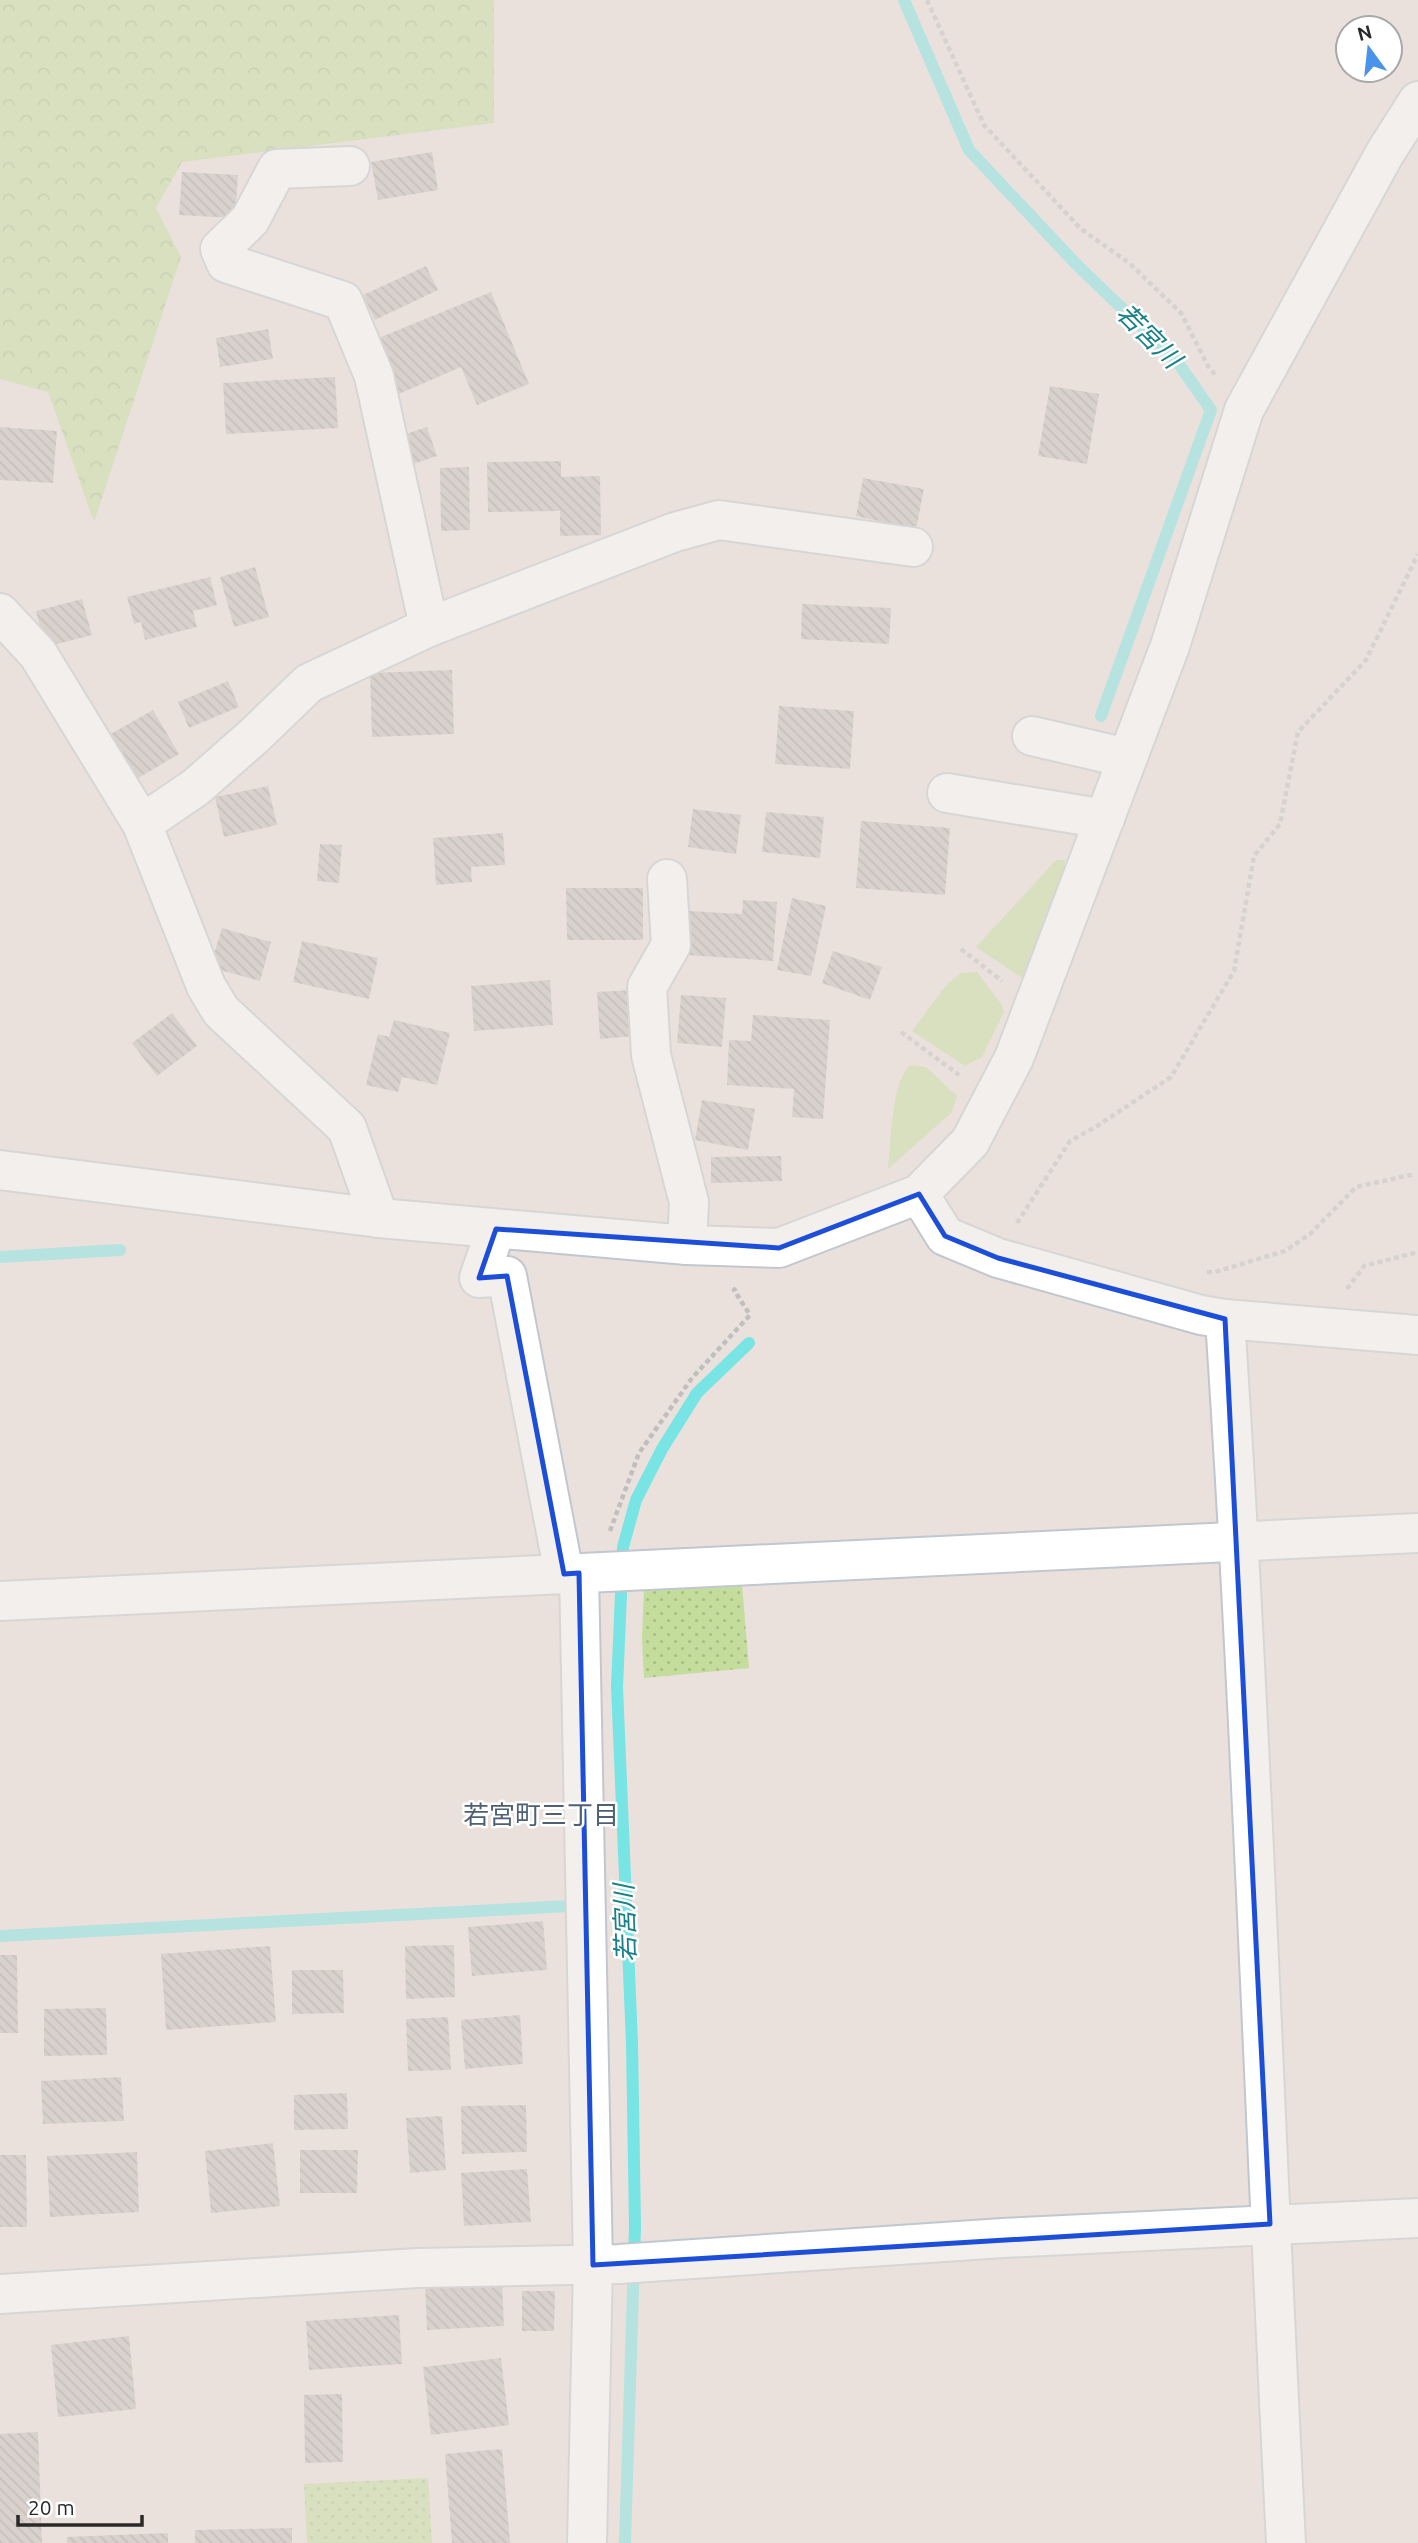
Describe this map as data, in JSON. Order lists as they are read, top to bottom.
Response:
{
  "districts": ["若宮町三丁目"],
  "water": ["若宮川"],
  "scale_bar": "20 m",
  "north": "top"
}
